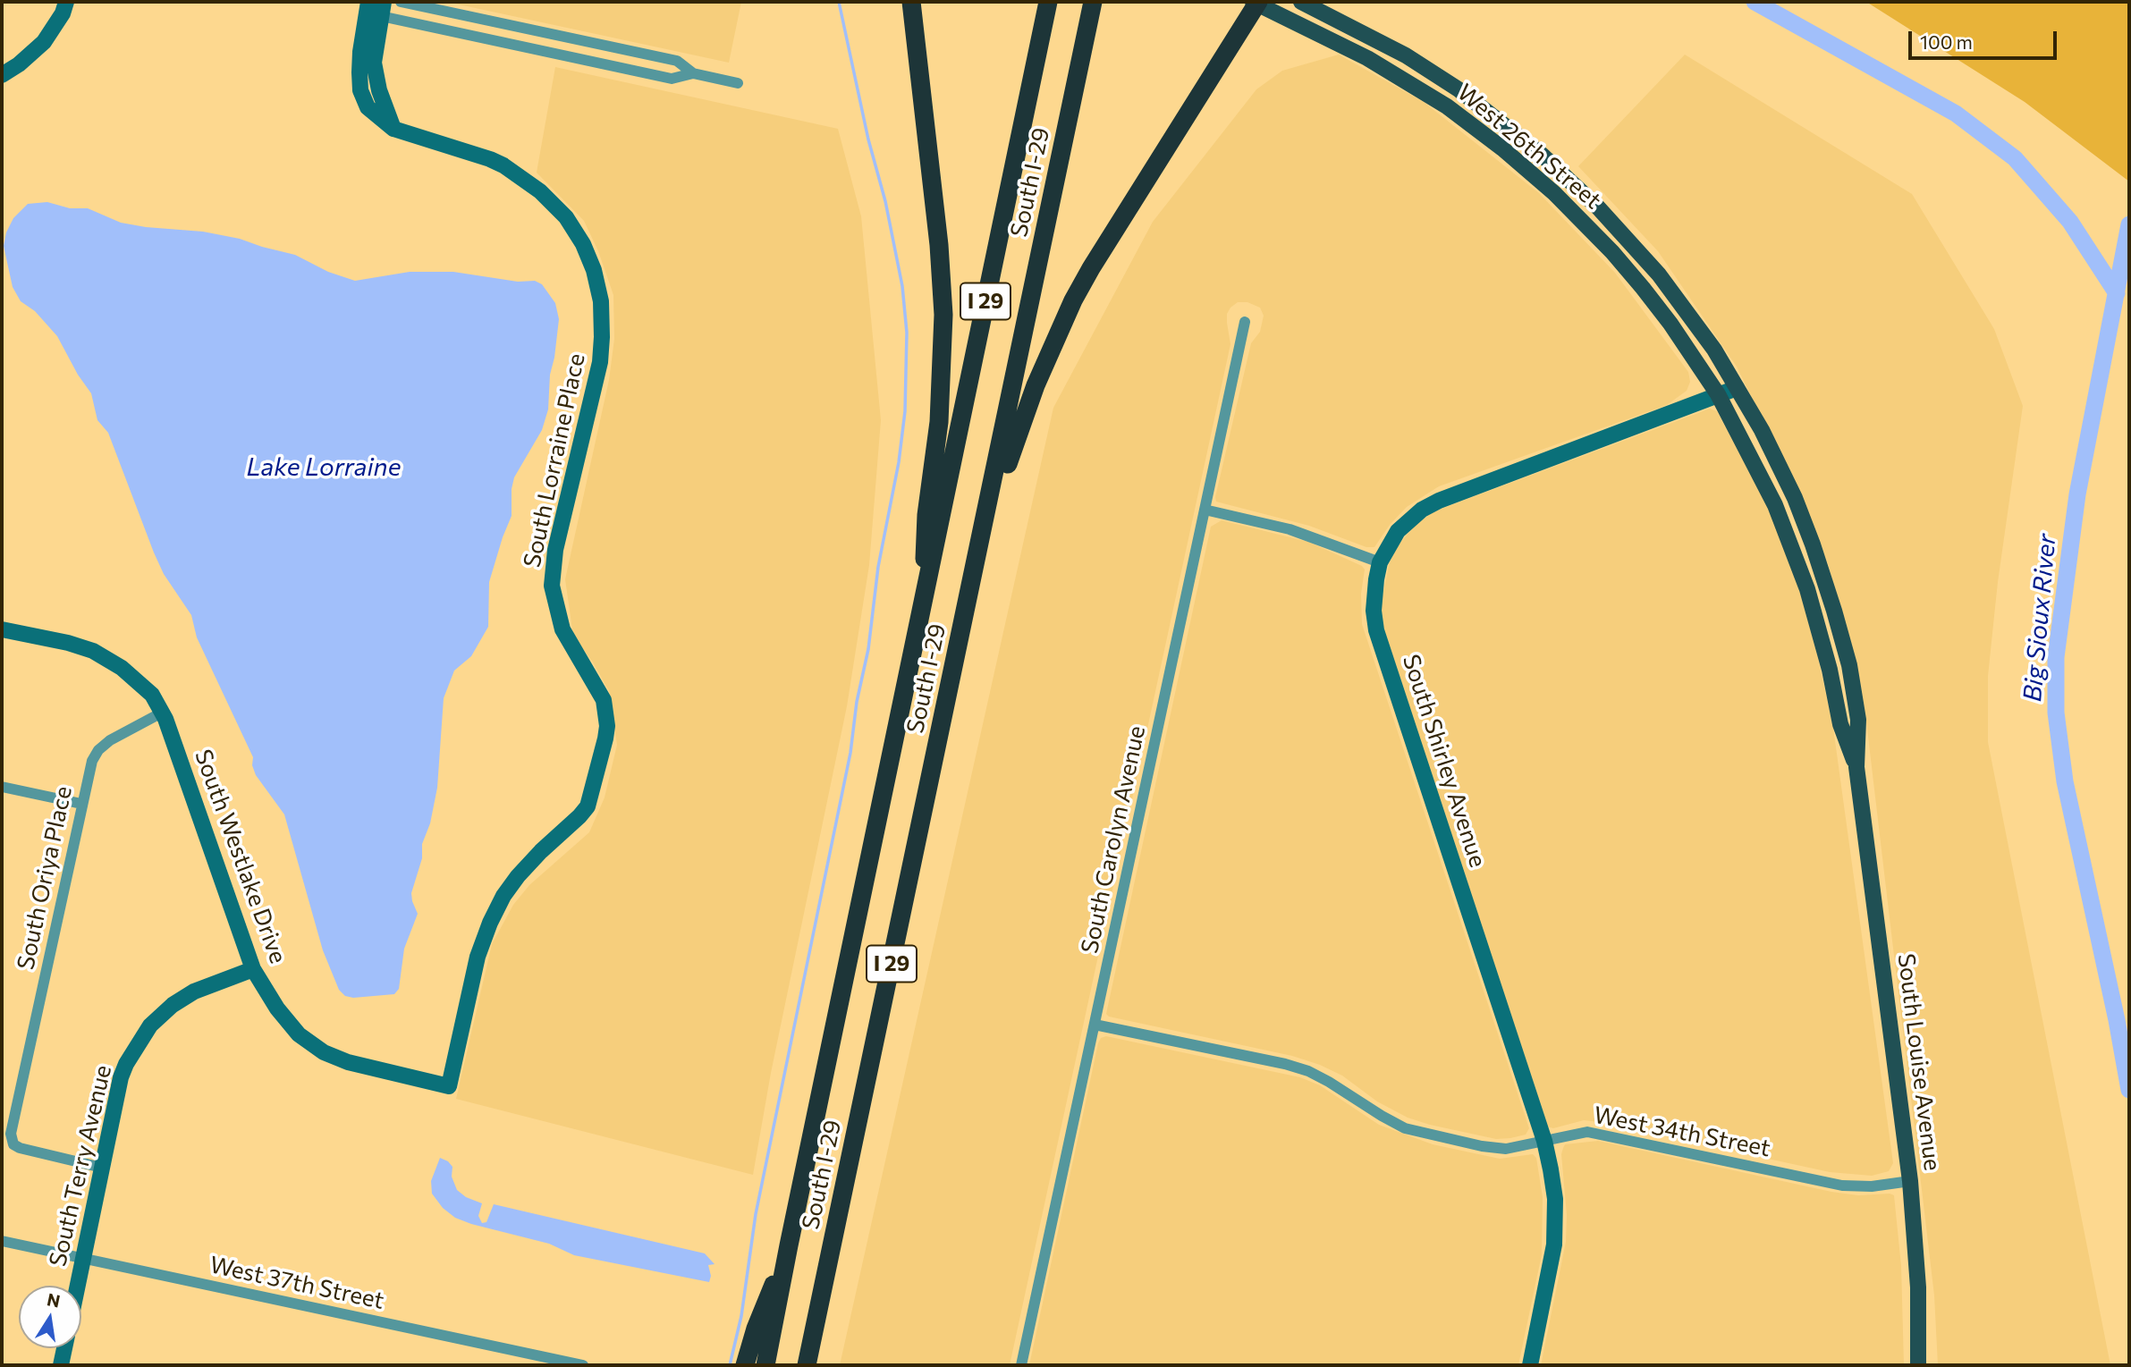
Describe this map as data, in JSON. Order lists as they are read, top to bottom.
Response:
{
  "streets": {
    "highway": ["South I-29", "I 29"],
    "main road": ["West 26th Street", "South Louise Avenue"],
    "street": [
      "South Lorraine Place",
      "South Shirley Avenue",
      "South Carolyn Avenue",
      "South Westlake Drive",
      "South Oriya Place",
      "West 34th Street",
      "South Terry Avenue",
      "West 37th Street"
    ]
  },
  "crossings": [
    ["West 26th Street", "South Shirley Avenue"],
    ["West 26th Street", "South Louise Avenue"],
    ["South Lorraine Place", "South Westlake Drive"],
    ["South Shirley Avenue", "South Louise Avenue"],
    ["South Shirley Avenue", "West 34th Street"],
    ["South Carolyn Avenue", "West 34th Street"],
    ["South Westlake Drive", "South Oriya Place"],
    ["South Westlake Drive", "South Terry Avenue"],
    ["South Oriya Place", "South Terry Avenue"],
    ["South Louise Avenue", "West 34th Street"],
    ["South Terry Avenue", "West 37th Street"]
  ],
  "water": ["Lake Lorraine", "Big Sioux River"],
  "scale_bar": "100 m",
  "north": "top"
}
